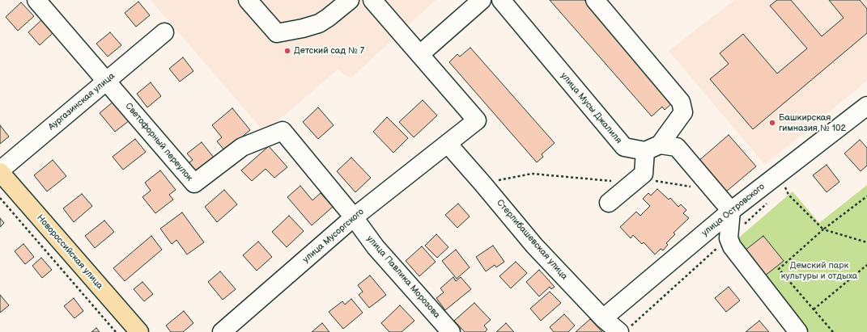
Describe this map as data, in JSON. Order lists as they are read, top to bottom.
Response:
{
  "streets": {
    "main road": ["Новороссийская улица"],
    "street": [
      "Аургазинская улица",
      "улица Мусы Джалиля",
      "Светофорный переулок",
      "улица Островского",
      "улица Мусоргского",
      "Стерлибашевская улица",
      "улица Павлика Морозова"
    ]
  },
  "crossings": [
    ["Аургазинская улица", "Светофорный переулок"],
    ["Аургазинская улица", "Новороссийская улица"],
    ["улица Мусы Джалиля", "улица Островского"],
    ["Светофорный переулок", "улица Павлика Морозова"],
    ["улица Островского", "Стерлибашевская улица"],
    ["улица Мусоргского", "Стерлибашевская улица"],
    ["улица Мусоргского", "улица Павлика Морозова"]
  ],
  "parks": ["Демский парк культуры и отдыха"],
  "places": ["Детский сад № 7", "Башкирская гимназия № 102"]
}
